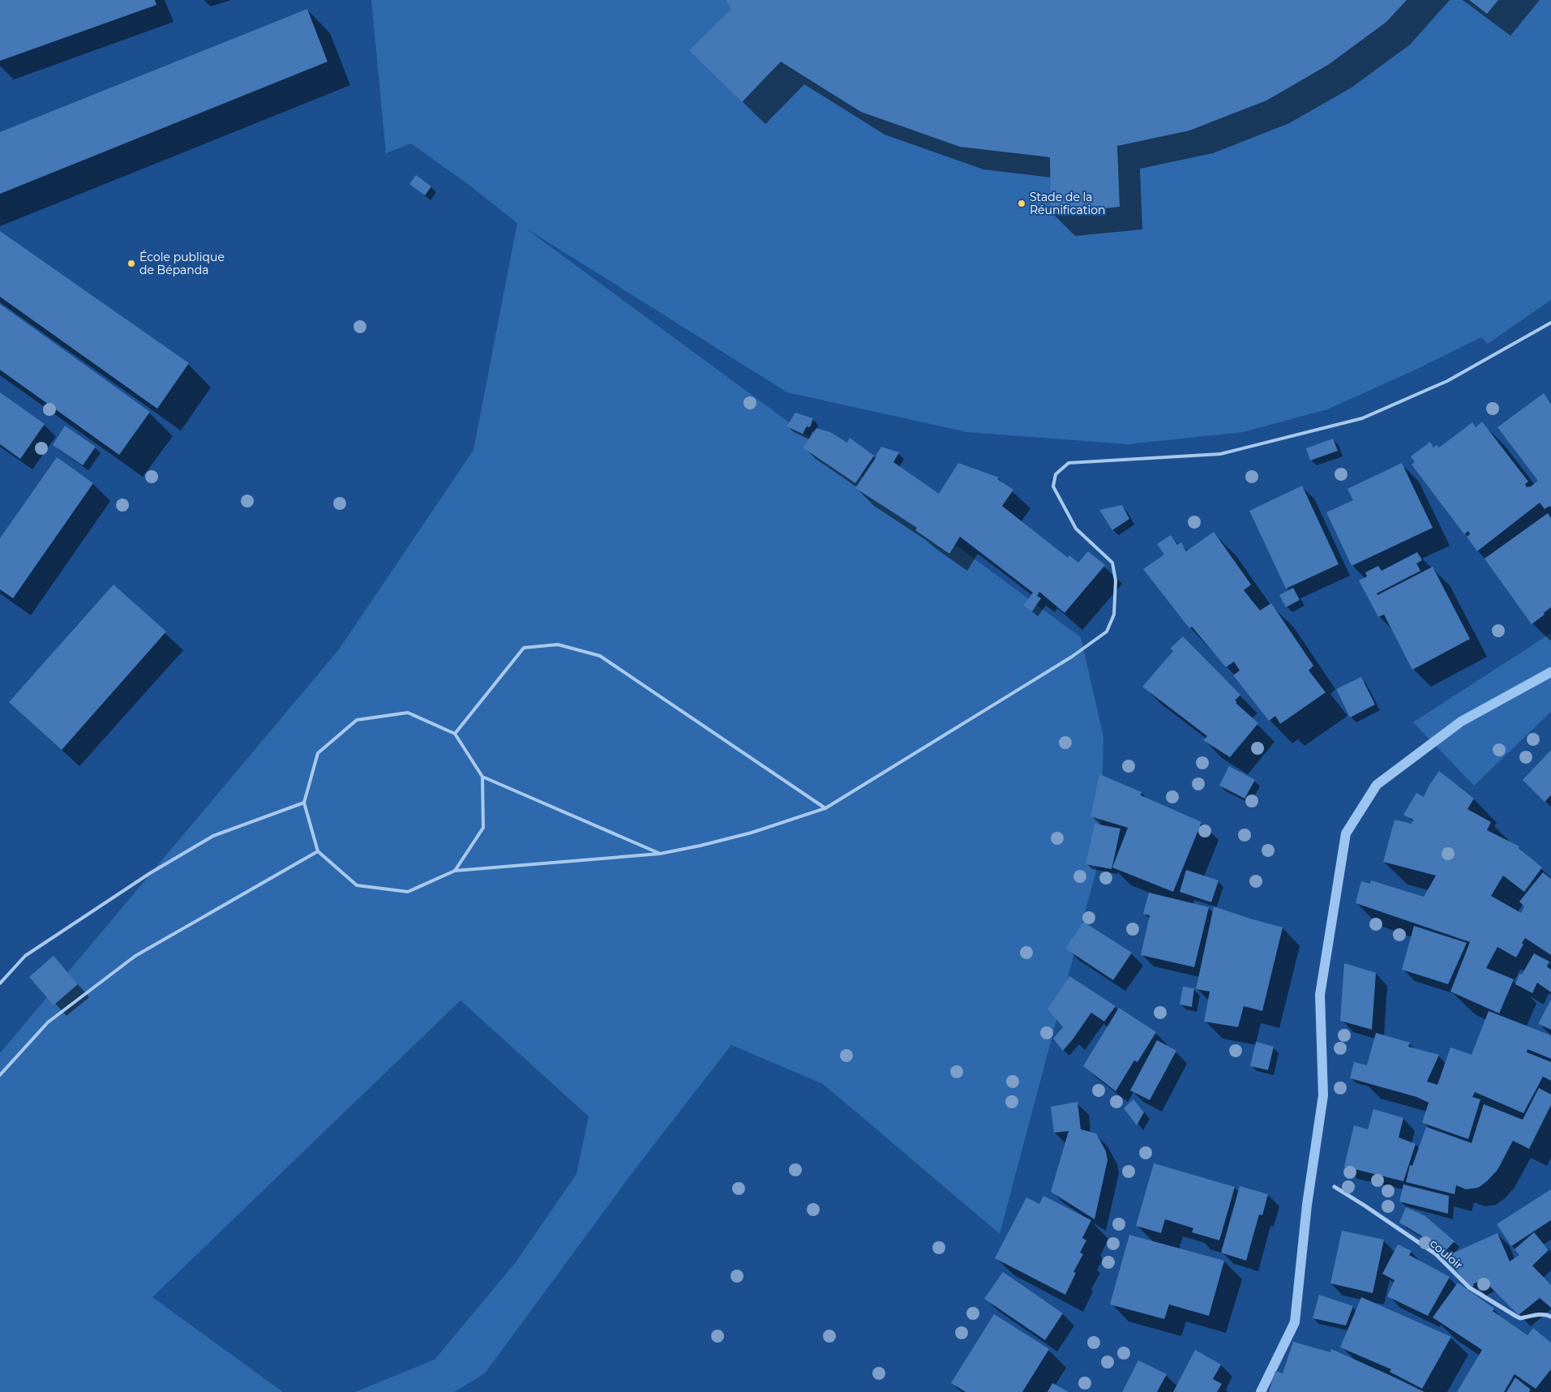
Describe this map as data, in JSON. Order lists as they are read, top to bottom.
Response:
{
  "streets": {
    "street": ["couloir"]
  },
  "places": ["Stade de la Réunification", "École publique de Bépanda"]
}
